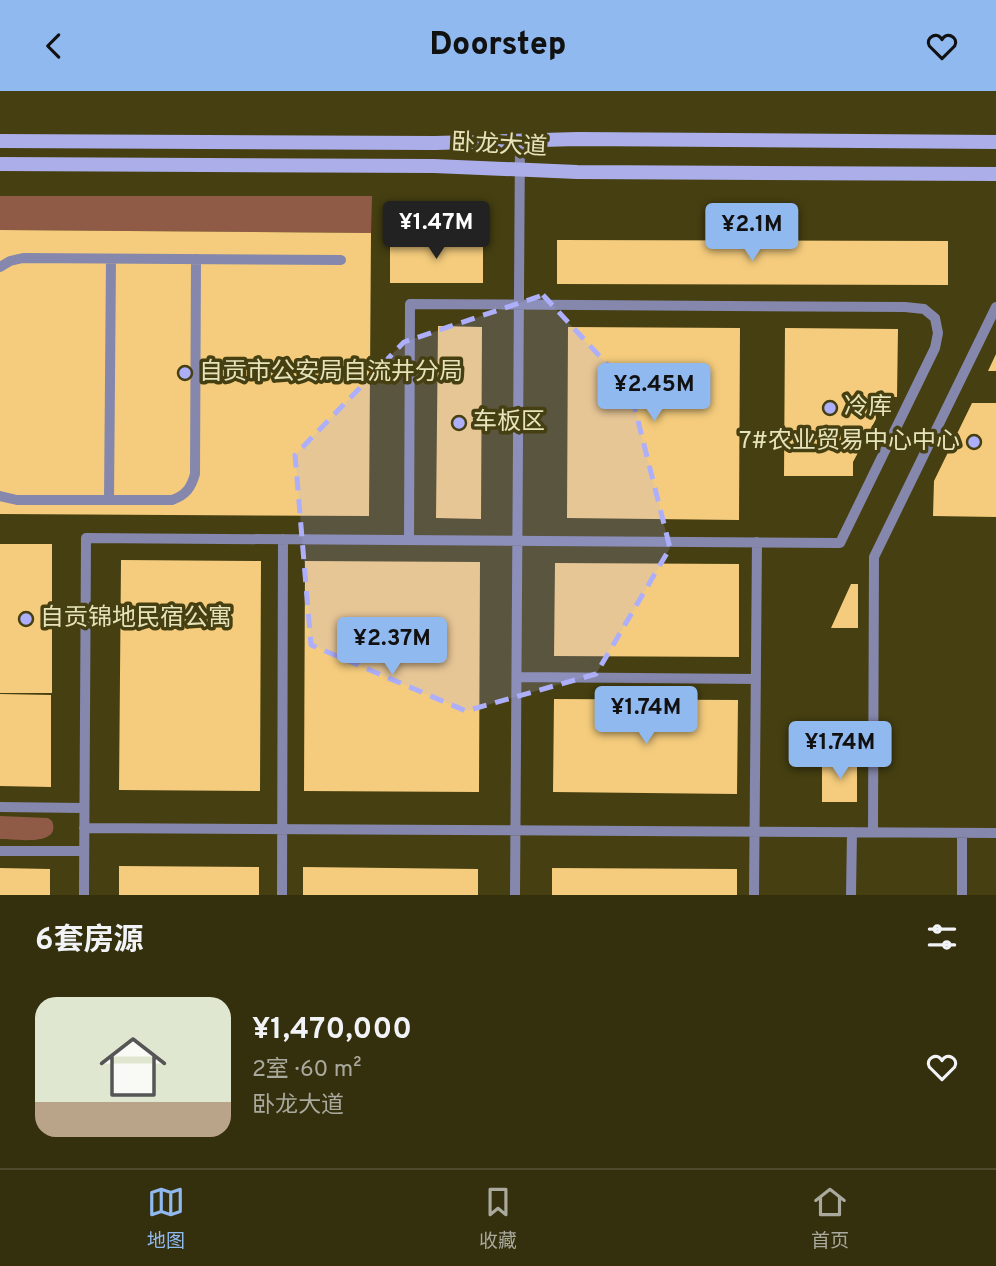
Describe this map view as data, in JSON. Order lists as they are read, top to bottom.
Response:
{
  "streets": {
    "main road": ["卧龙大道"]
  },
  "places": [
    "自贡市公安局自流井分局",
    "冷库",
    "车板区",
    "7#农业贸易中心中心",
    "自贡锦地民宿公寓"
  ],
  "page": {
    "header": "Doorstep",
    "price": [
      "¥1.47M",
      "¥2.1M",
      "¥2.45M",
      "¥2.37M",
      "¥1.74M",
      "¥1.74M"
    ],
    "heading": "6套房源",
    "list": [
      {
        "name": "¥1,470,000",
        "note": "2室 · 60 m² · 卧龙大道"
      }
    ],
    "tabs": ["地图", "收藏", "首页"]
  }
}
